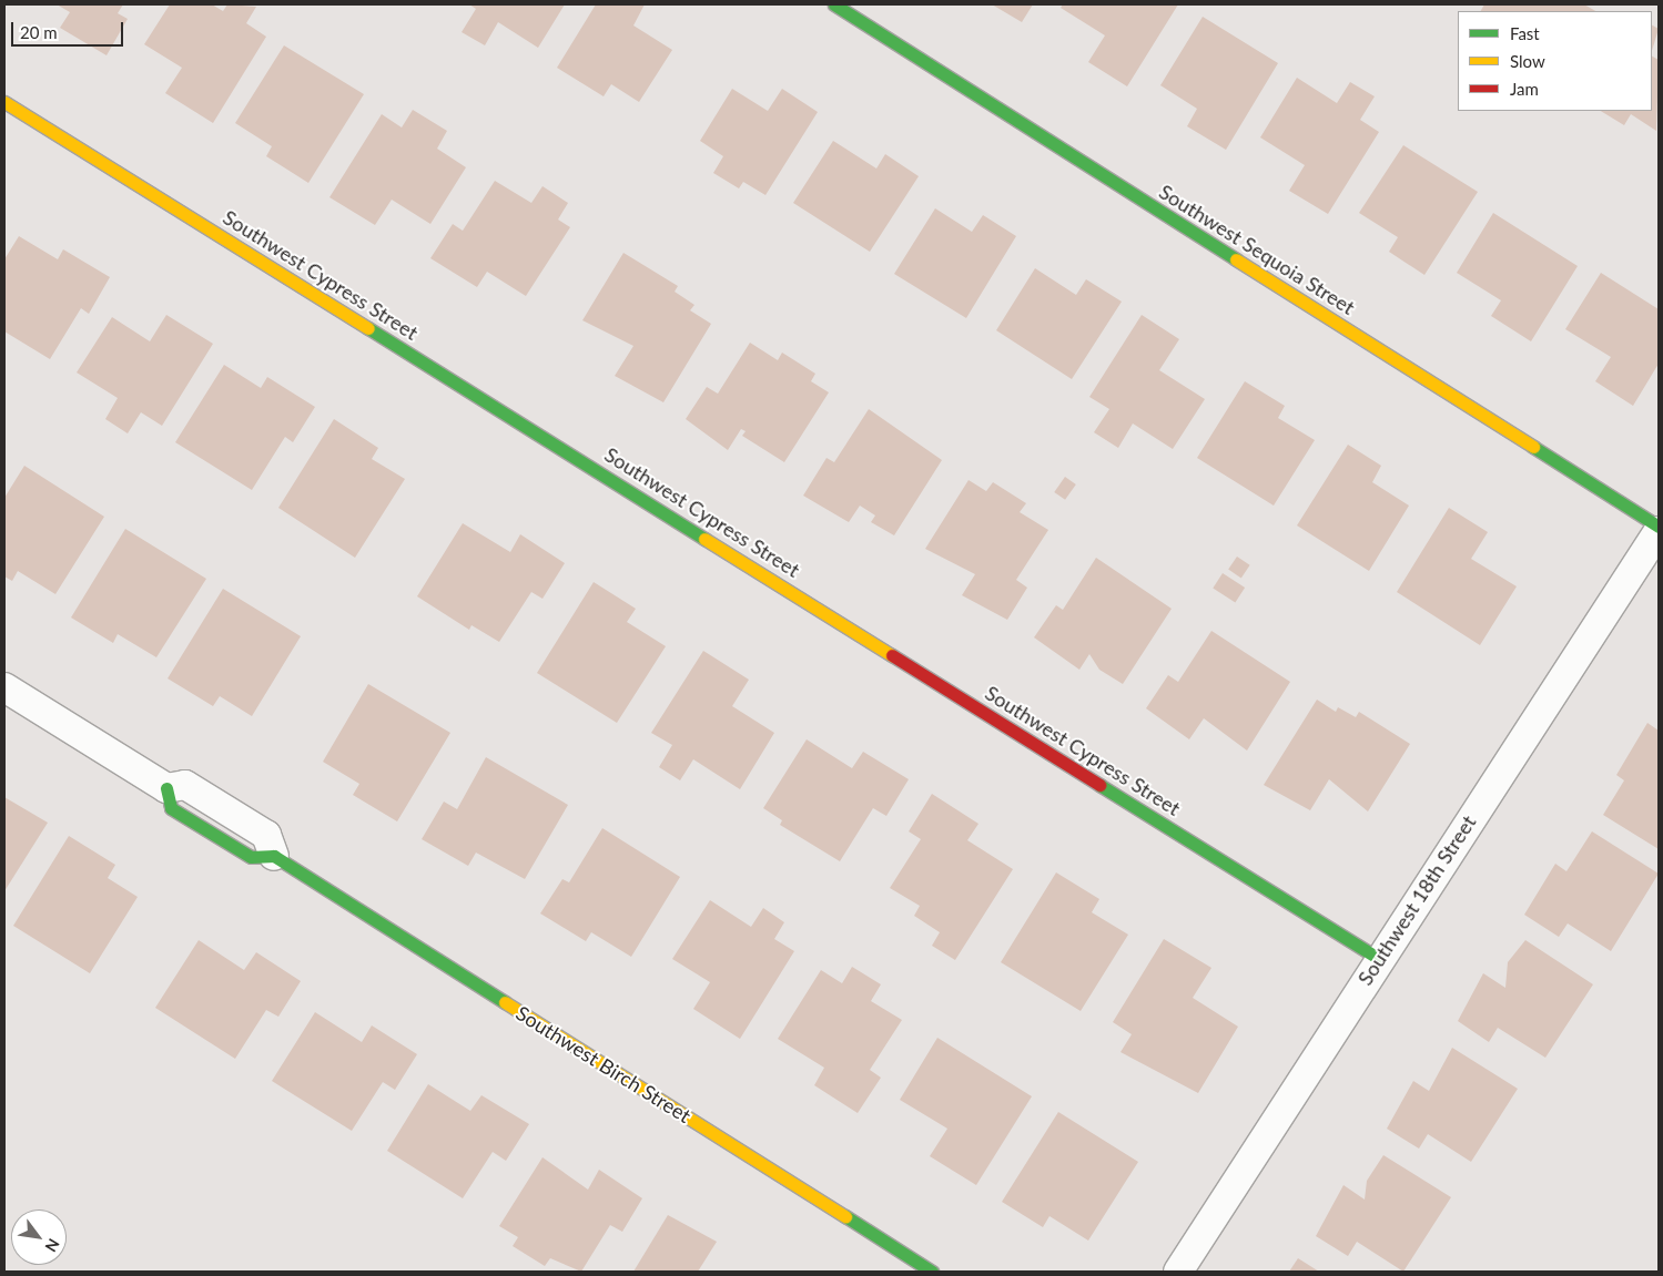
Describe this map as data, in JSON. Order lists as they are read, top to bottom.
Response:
{
  "streets": {
    "street": [
      "Southwest Sequoia Street",
      "Southwest Cypress Street",
      "Southwest 18th Street",
      "Southwest Birch Street"
    ]
  },
  "crossings": [
    ["Southwest Sequoia Street", "Southwest 18th Street"],
    ["Southwest Cypress Street", "Southwest 18th Street"]
  ],
  "legend": ["Fast", "Slow", "Jam"],
  "scale_bar": "20 m",
  "north": "bottom right"
}
